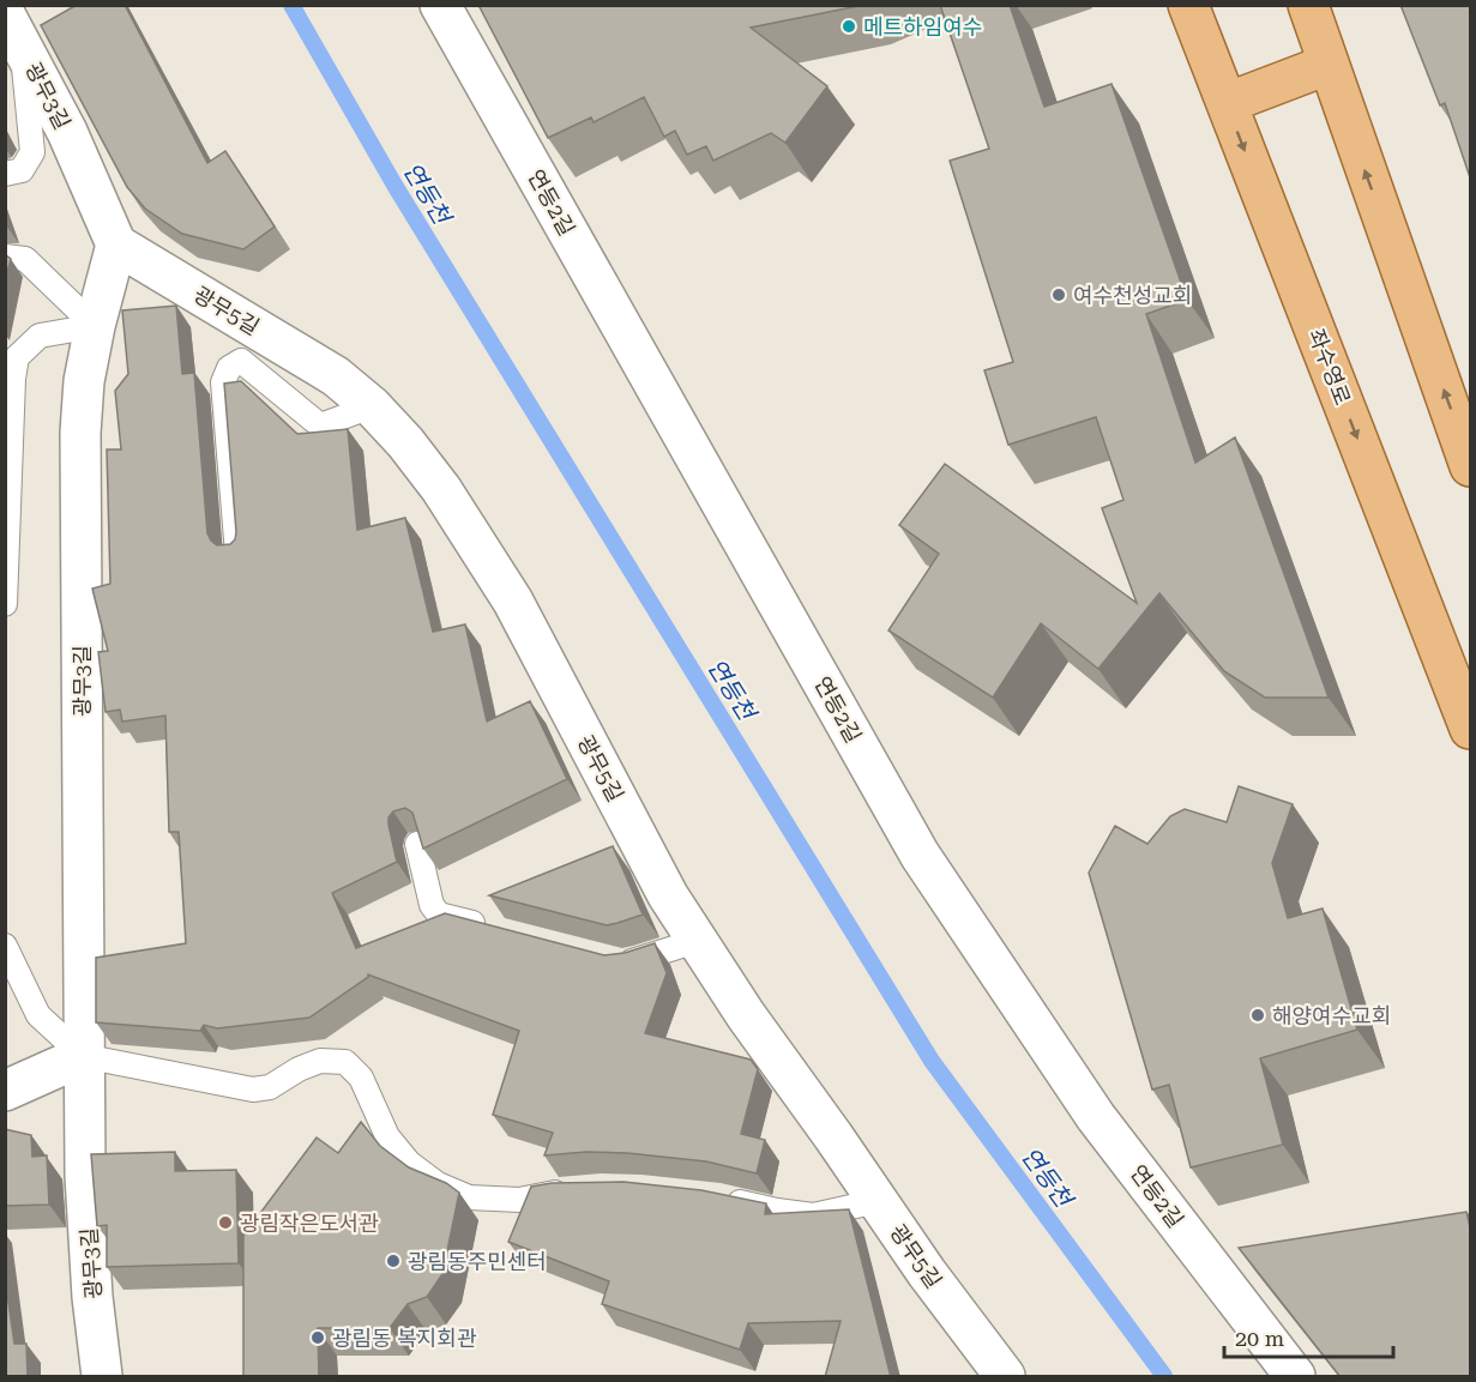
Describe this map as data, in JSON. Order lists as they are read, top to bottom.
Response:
{
  "streets": {
    "main road": ["좌수영로"],
    "street": ["광무3길", "연등2길", "광무5길"]
  },
  "crossings": [
    ["광무3길", "광무5길"]
  ],
  "water": ["연등천"],
  "places": [
    "메트하임여수",
    "여수천성교회",
    "해양여수교회",
    "광림작은도서관",
    "광림동주민센터",
    "광림동 복지회관"
  ],
  "scale_bar": "20 m"
}
